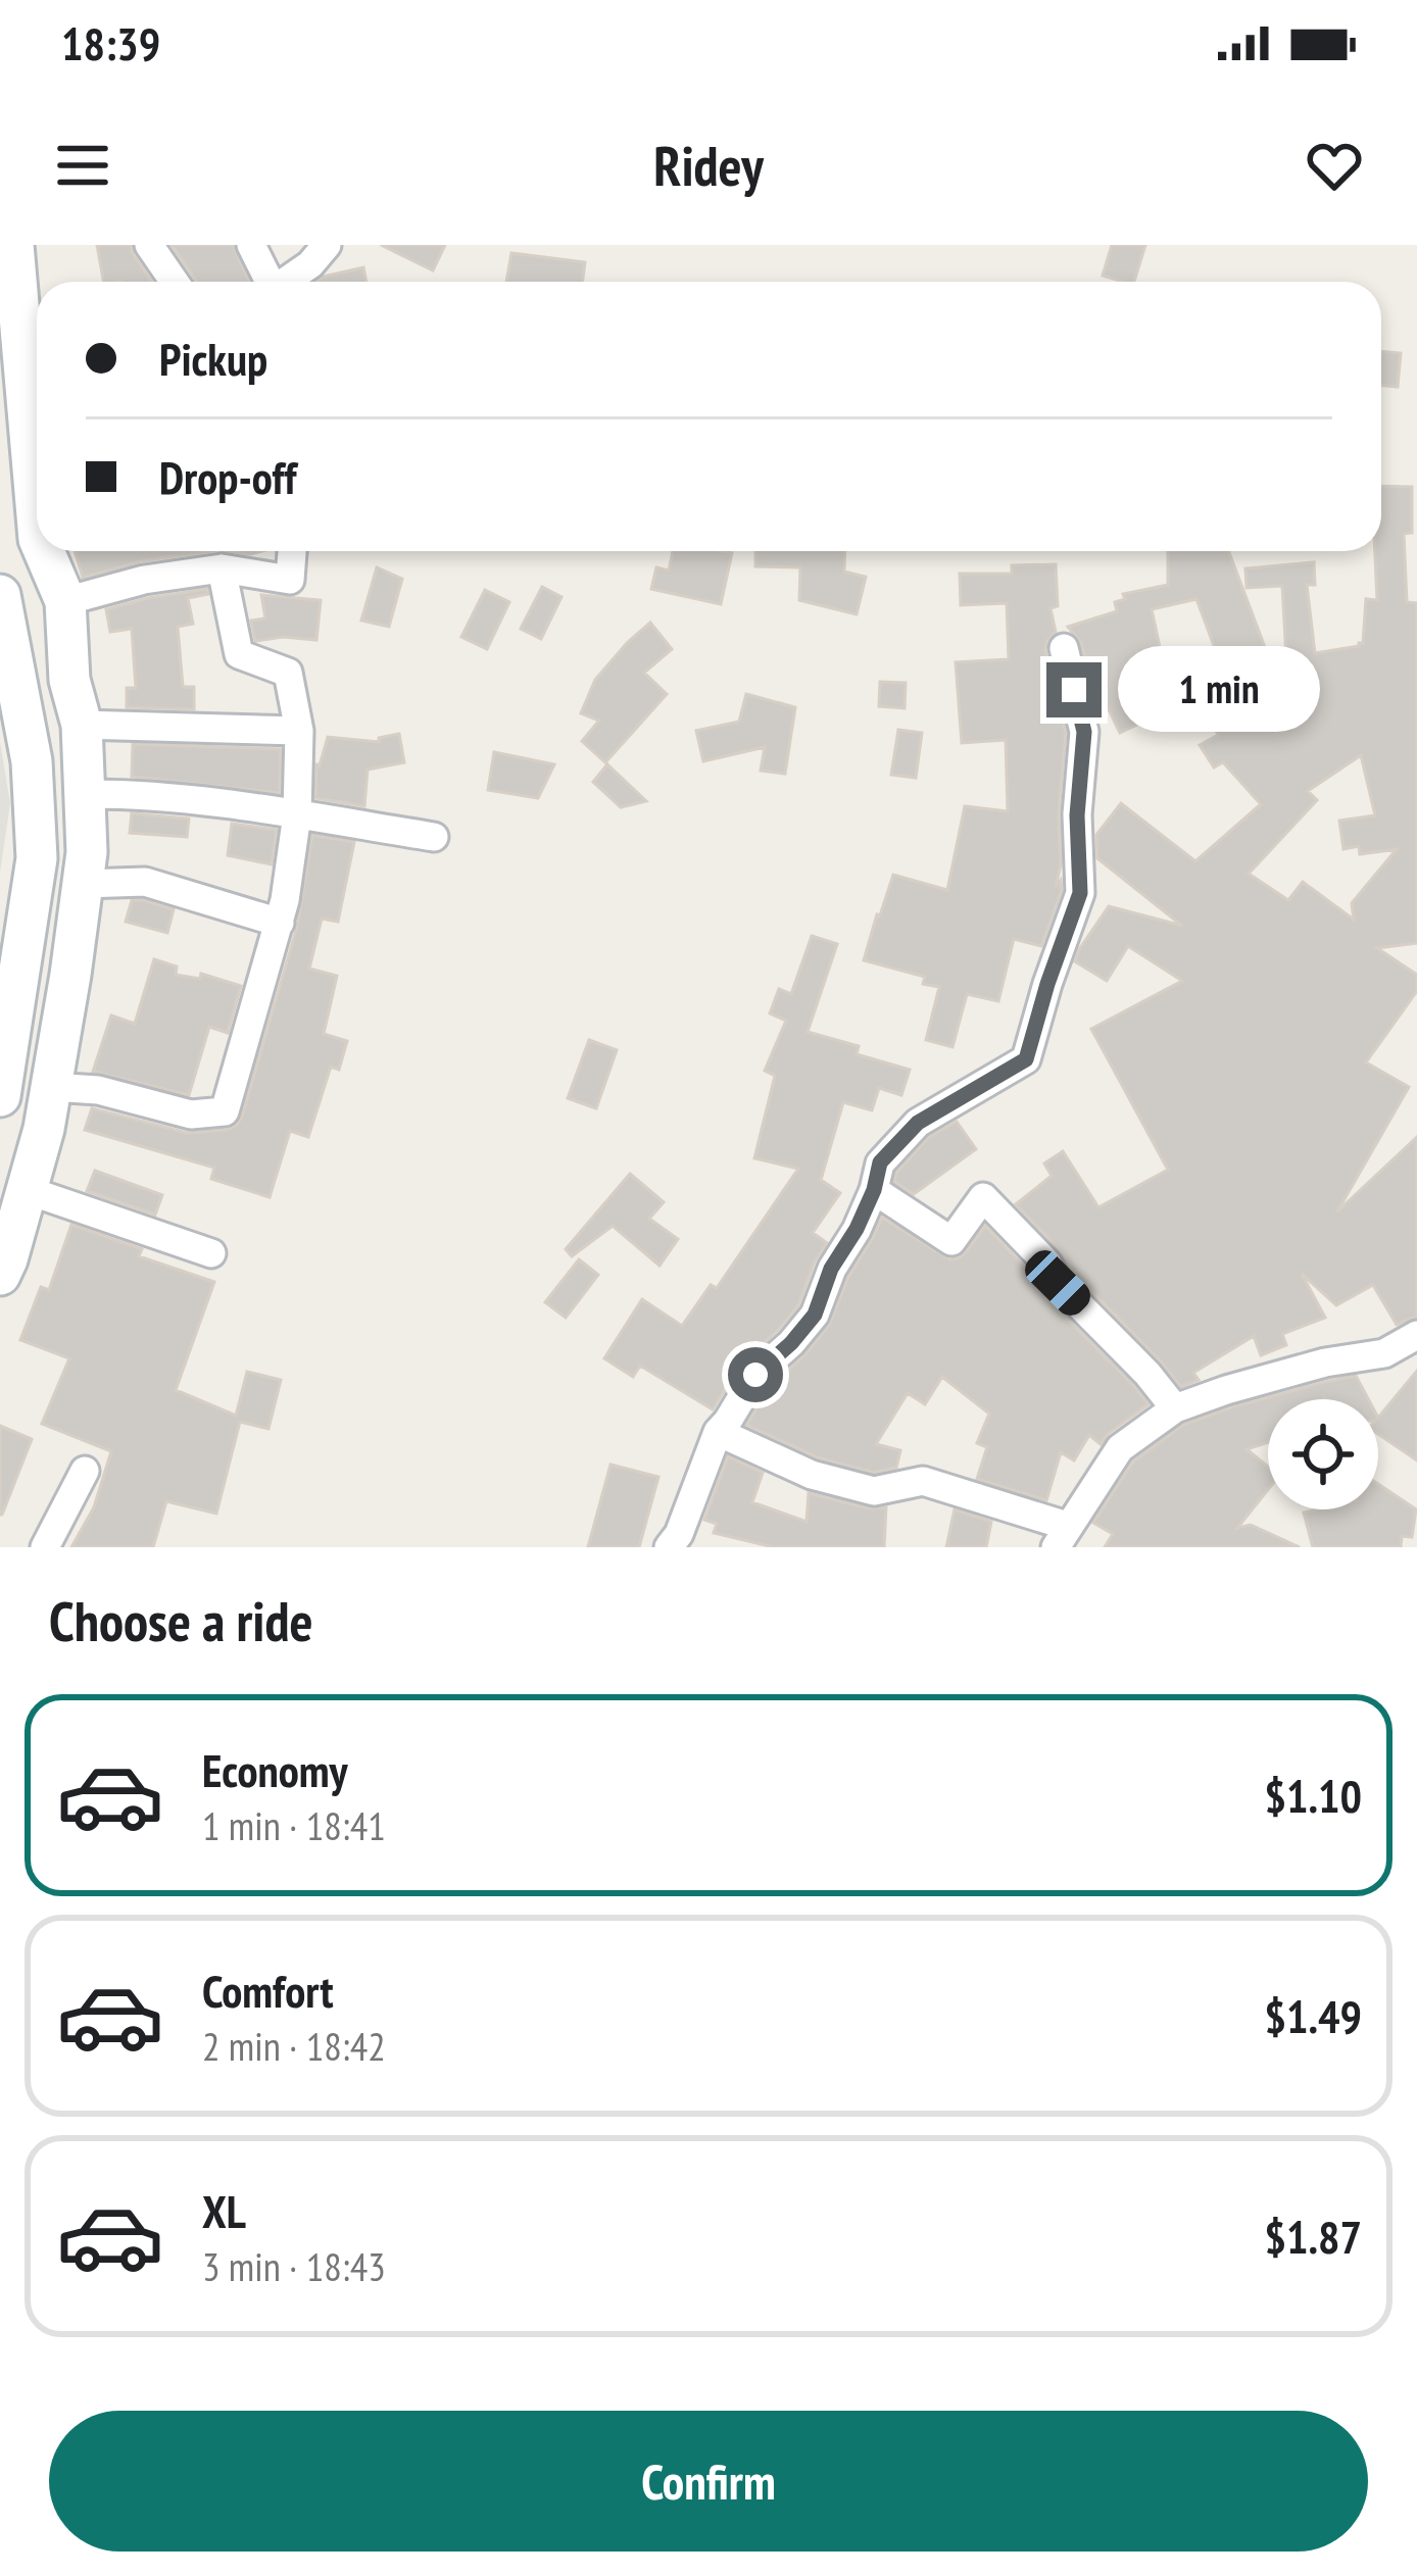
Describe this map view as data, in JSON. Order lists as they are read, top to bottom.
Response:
{
  "page": {
    "status": "18:39",
    "header": "Ridey",
    "banner": ["Pickup", "Drop-off"],
    "bubble": "1 min",
    "heading": "Choose a ride",
    "list": [
      {
        "name": "Economy",
        "note": "1 min · 18:41",
        "value": "$1.10"
      },
      {
        "name": "Comfort",
        "note": "2 min · 18:42",
        "value": "$1.49"
      },
      {
        "name": "XL",
        "note": "3 min · 18:43",
        "value": "$1.87"
      }
    ],
    "buttons": "Confirm"
  }
}
